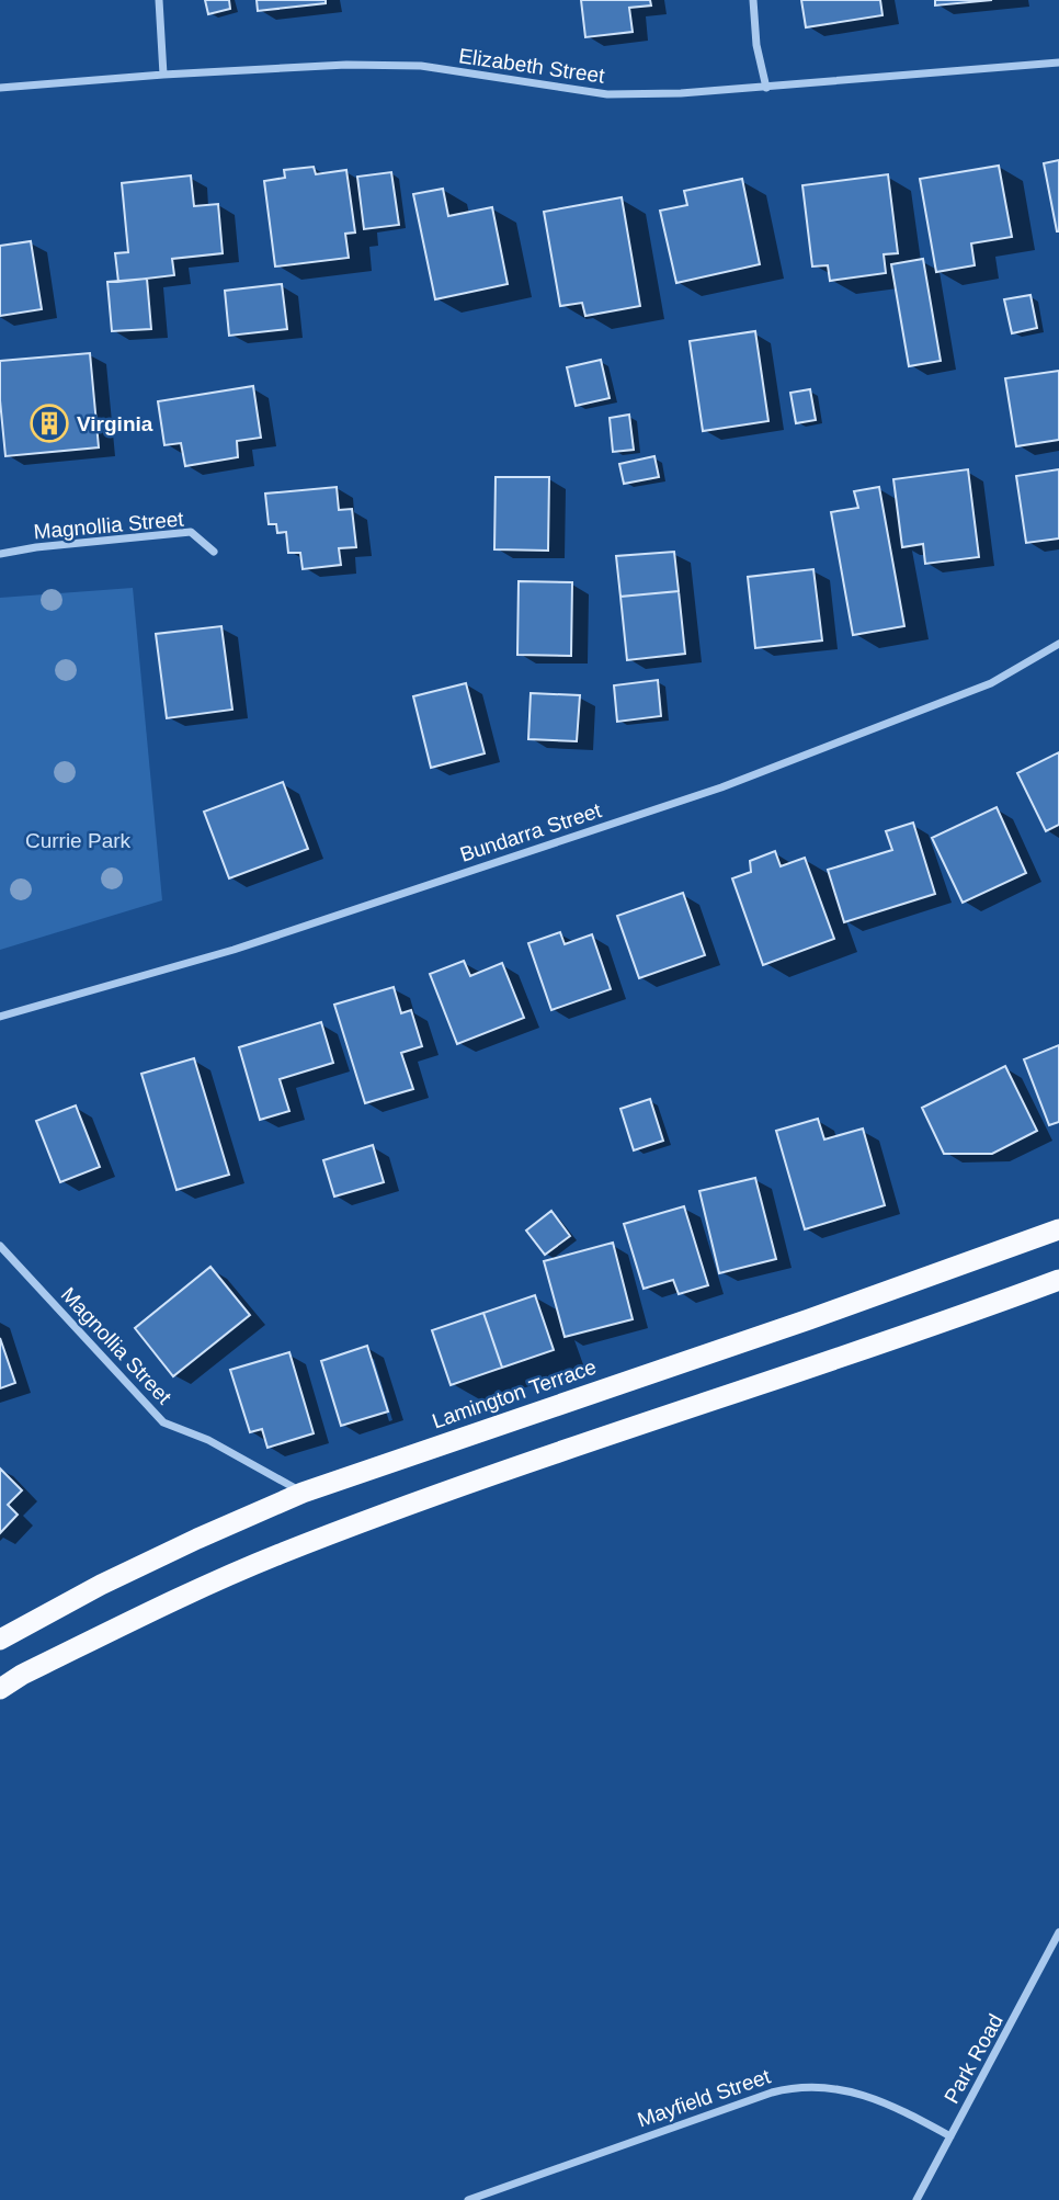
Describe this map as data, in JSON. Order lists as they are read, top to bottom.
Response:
{
  "streets": {
    "highway": ["Lamington Terrace"],
    "street": [
      "Elizabeth Street",
      "Magnollia Street",
      "Bundarra Street",
      "Park Road",
      "Mayfield Street"
    ]
  },
  "crossings": [
    ["Magnollia Street", "Lamington Terrace"],
    ["Park Road", "Mayfield Street"]
  ],
  "parks": ["Currie Park"],
  "places": {
    "building": ["Virginia"]
  }
}
